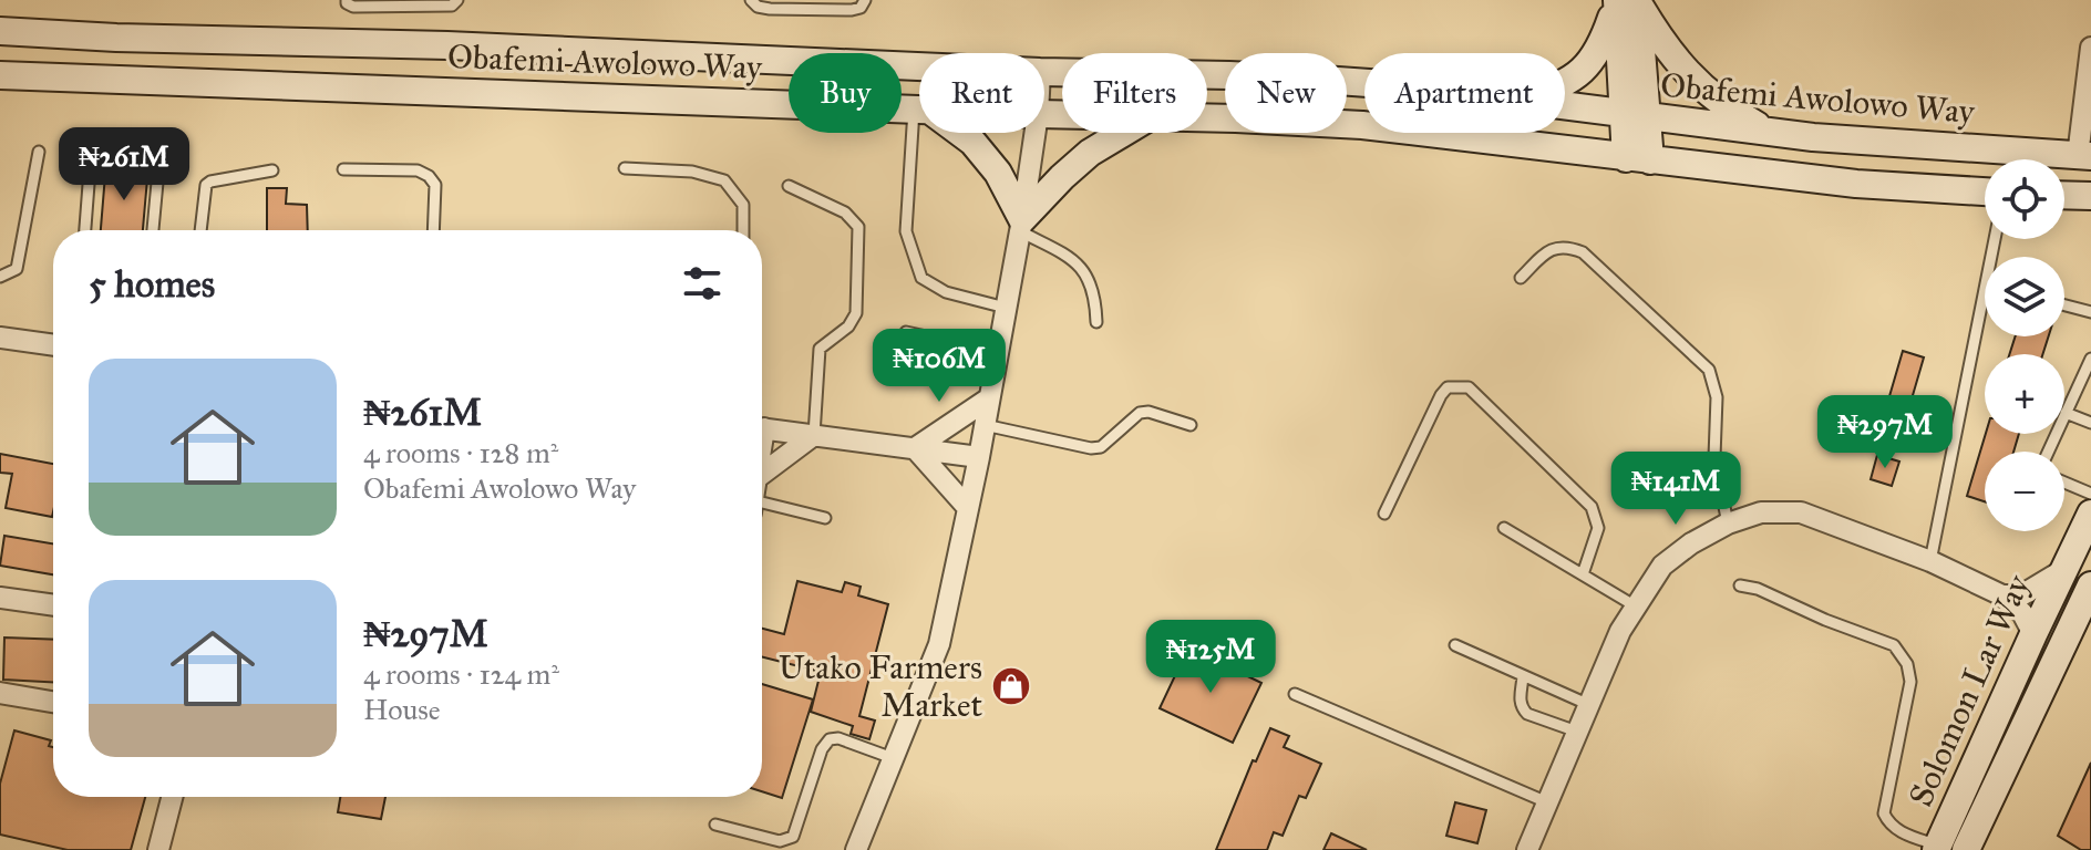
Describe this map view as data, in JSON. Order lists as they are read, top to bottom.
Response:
{
  "streets": {
    "main road": ["Obafemi Awolowo Way", "Solomon Lar Way"]
  },
  "places": {
    "shop": ["Utako Farmers Market"]
  },
  "page": {
    "chip": [
      "Buy",
      "Rent",
      "Filters",
      "New",
      "Apartment"
    ],
    "price": [
      "₦261M",
      "₦106M",
      "₦297M",
      "₦141M",
      "₦125M"
    ],
    "map_buttons": ["+", "−"],
    "heading": "5 homes",
    "list": [
      {
        "name": "₦261M",
        "note": "4 rooms · 128 m² · Obafemi Awolowo Way"
      },
      {
        "name": "₦297M",
        "note": "4 rooms · 124 m² · House"
      }
    ]
  }
}
